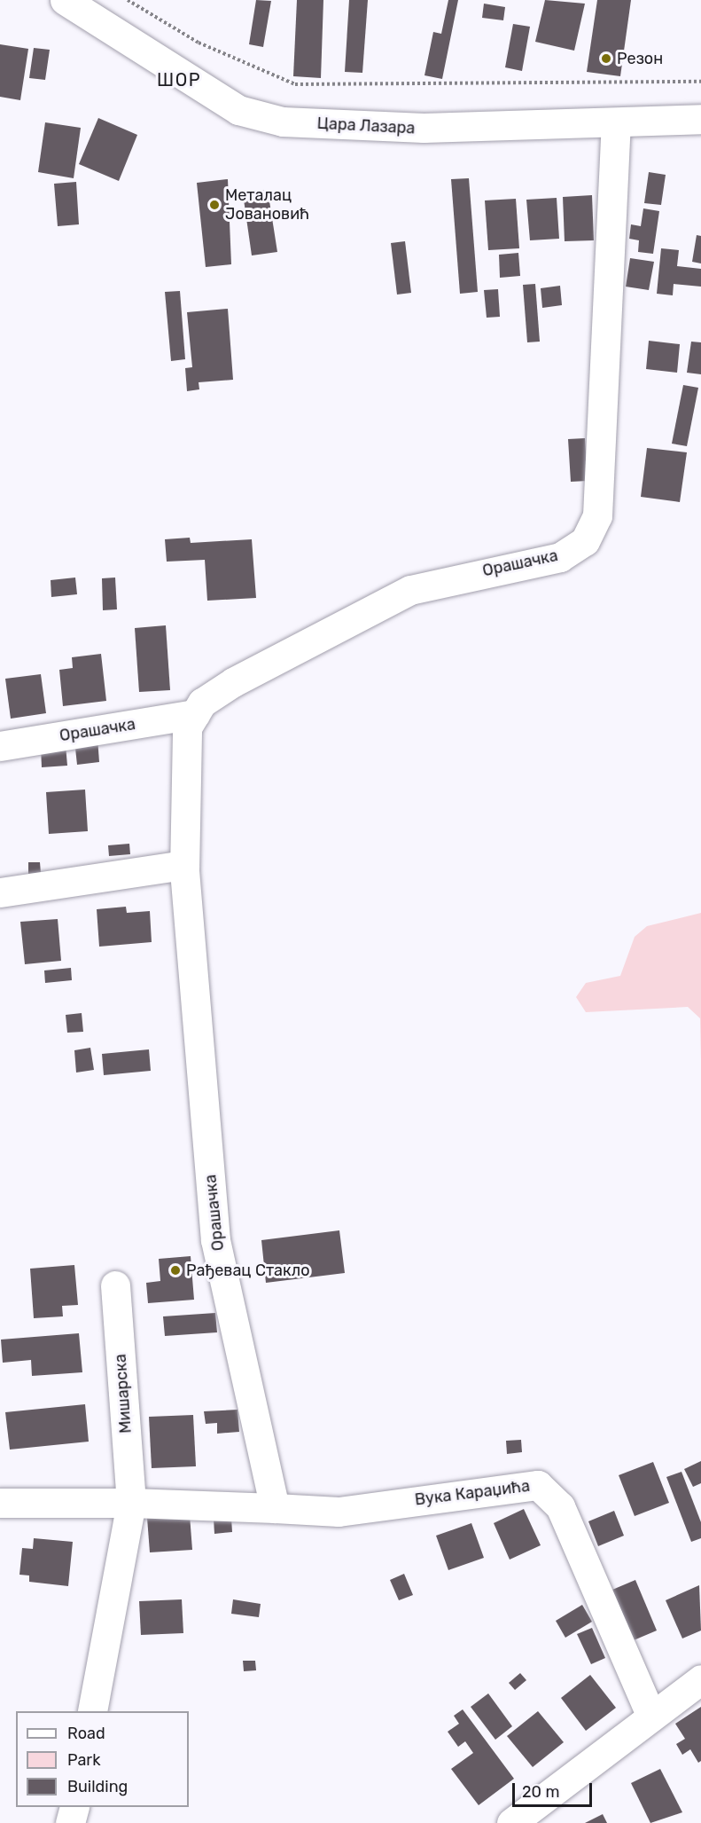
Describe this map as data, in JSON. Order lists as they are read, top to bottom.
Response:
{
  "streets": {
    "street": [
      "Цара Лазара",
      "Орашачка",
      "Мишарска",
      "Вука Караџића"
    ]
  },
  "crossings": [
    ["Цара Лазара", "Орашачка"],
    ["Орашачка", "Вука Караџића"]
  ],
  "districts": ["ШОР"],
  "places": ["Резон", "Металац Јовановић", "Рађевац Стакло"],
  "legend": ["Road", "Park", "Building"],
  "scale_bar": "20 m"
}
